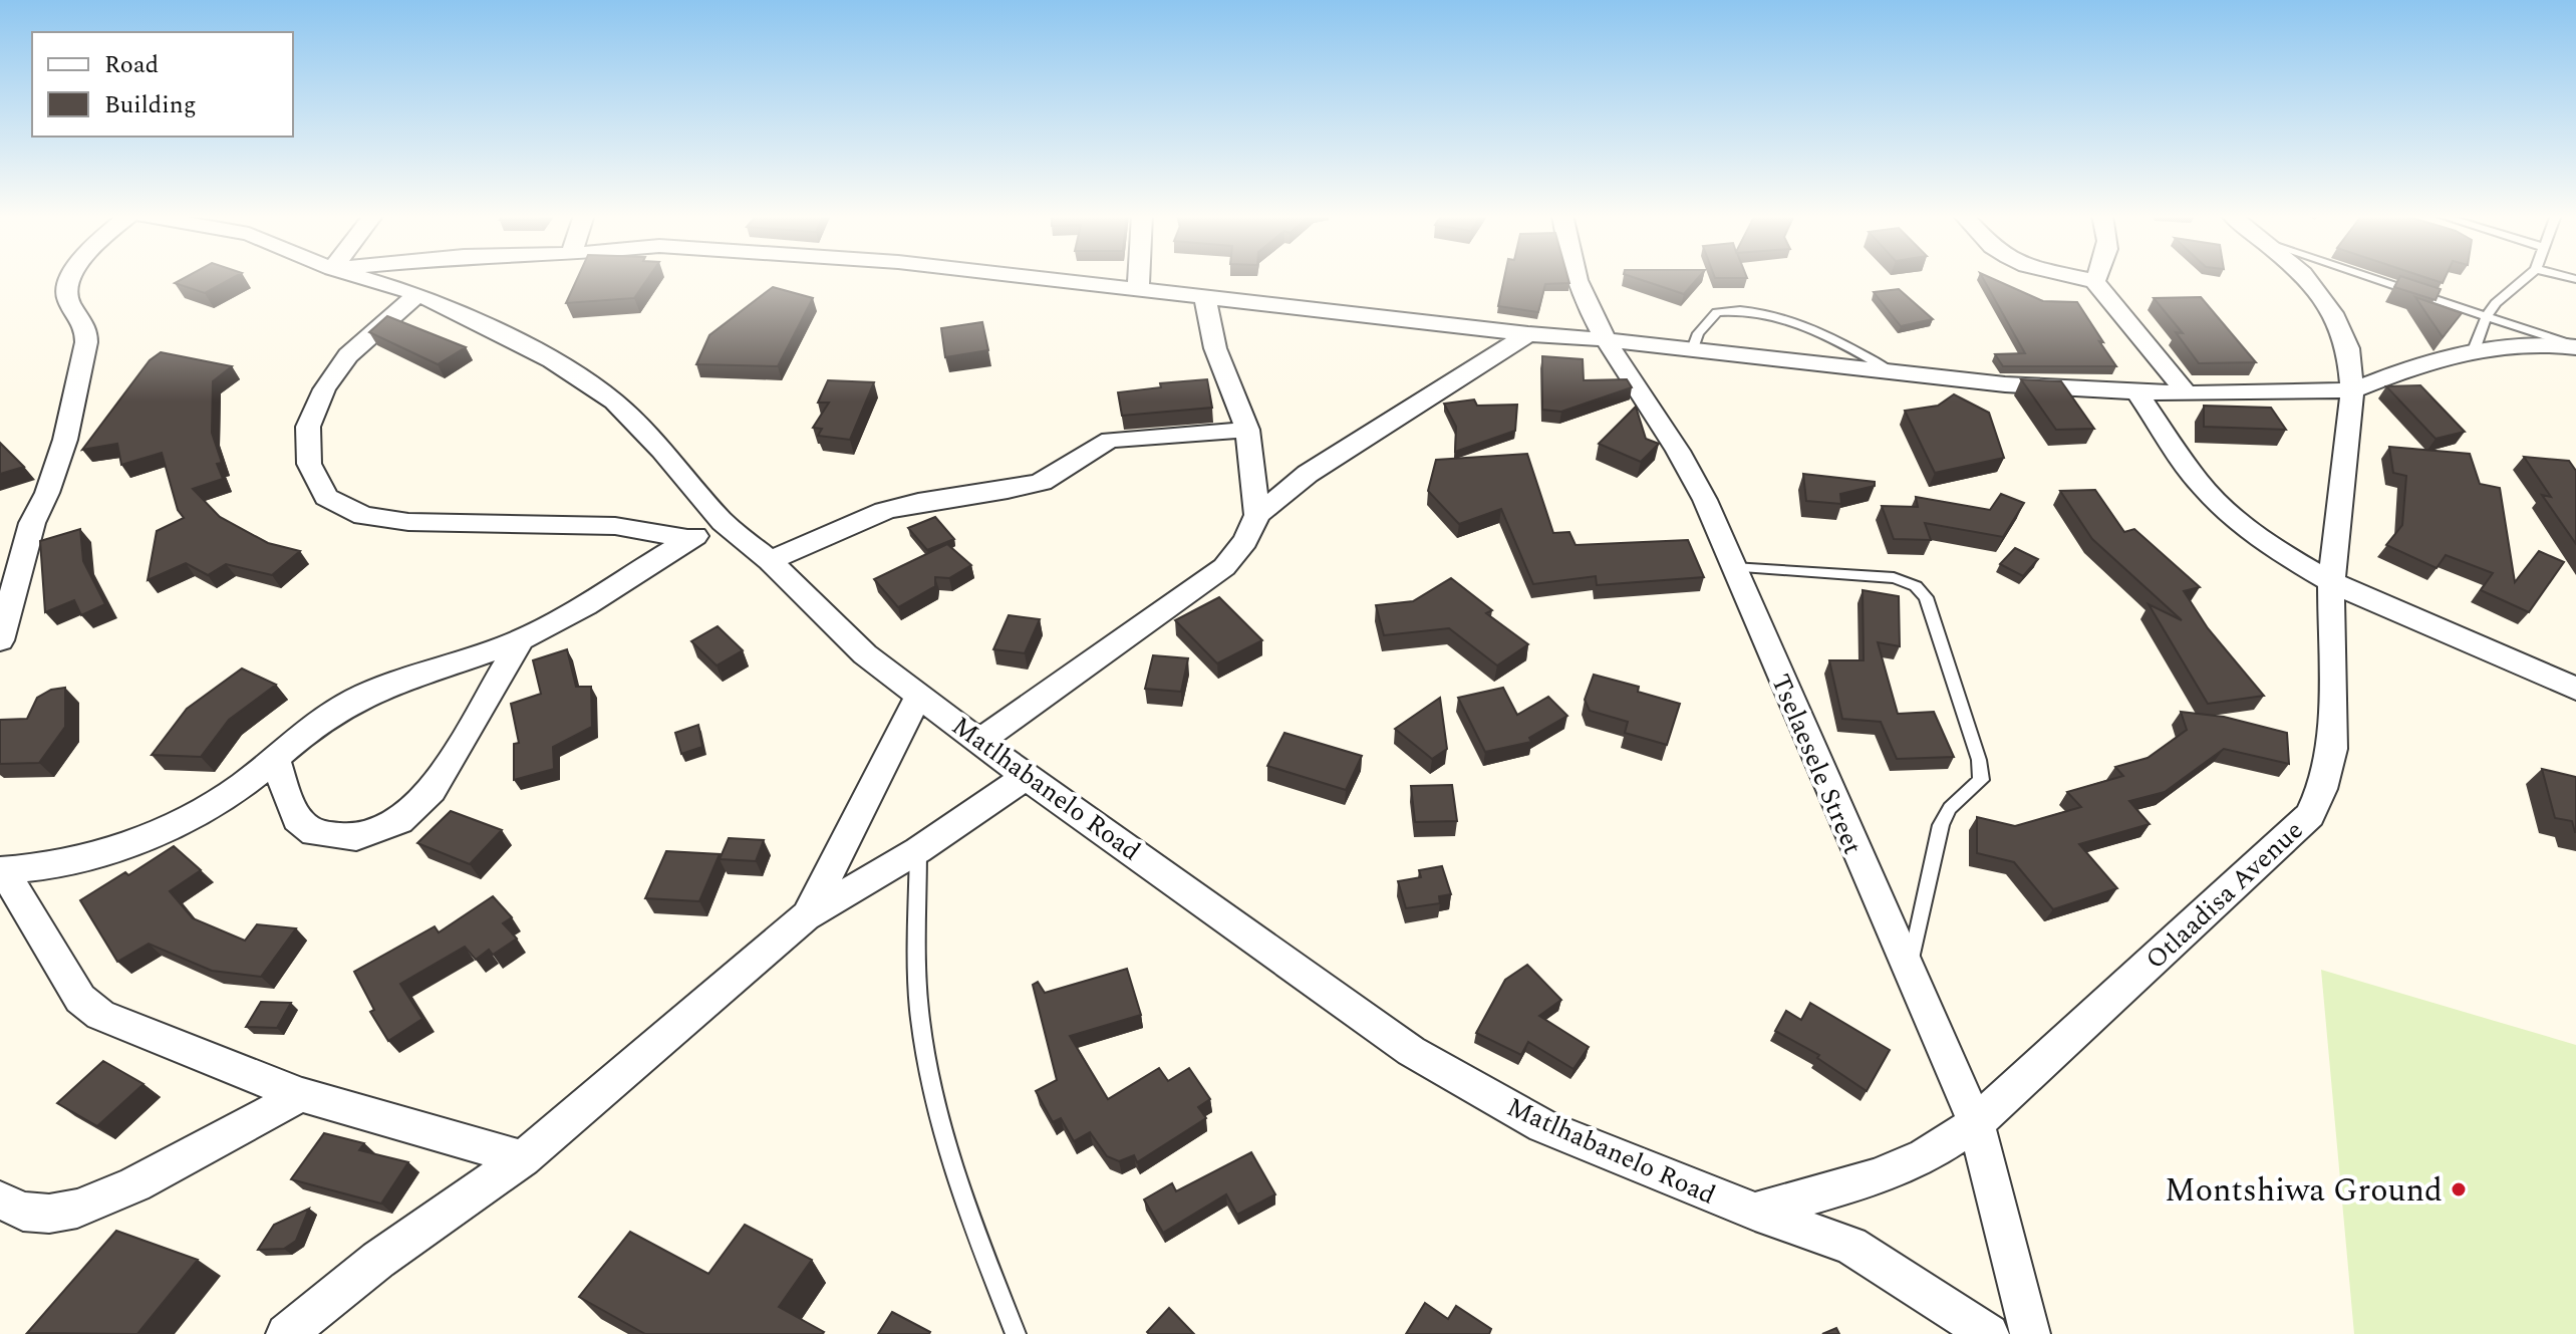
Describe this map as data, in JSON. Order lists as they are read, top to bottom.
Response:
{
  "streets": {
    "street": ["Tselaesele Street", "Matlhabanelo Road", "Otlaadisa Avenue"]
  },
  "crossings": [
    ["Tselaesele Street", "Otlaadisa Avenue"],
    ["Matlhabanelo Road", "Otlaadisa Avenue"]
  ],
  "places": ["Montshiwa Ground"],
  "legend": ["Road", "Building"]
}
